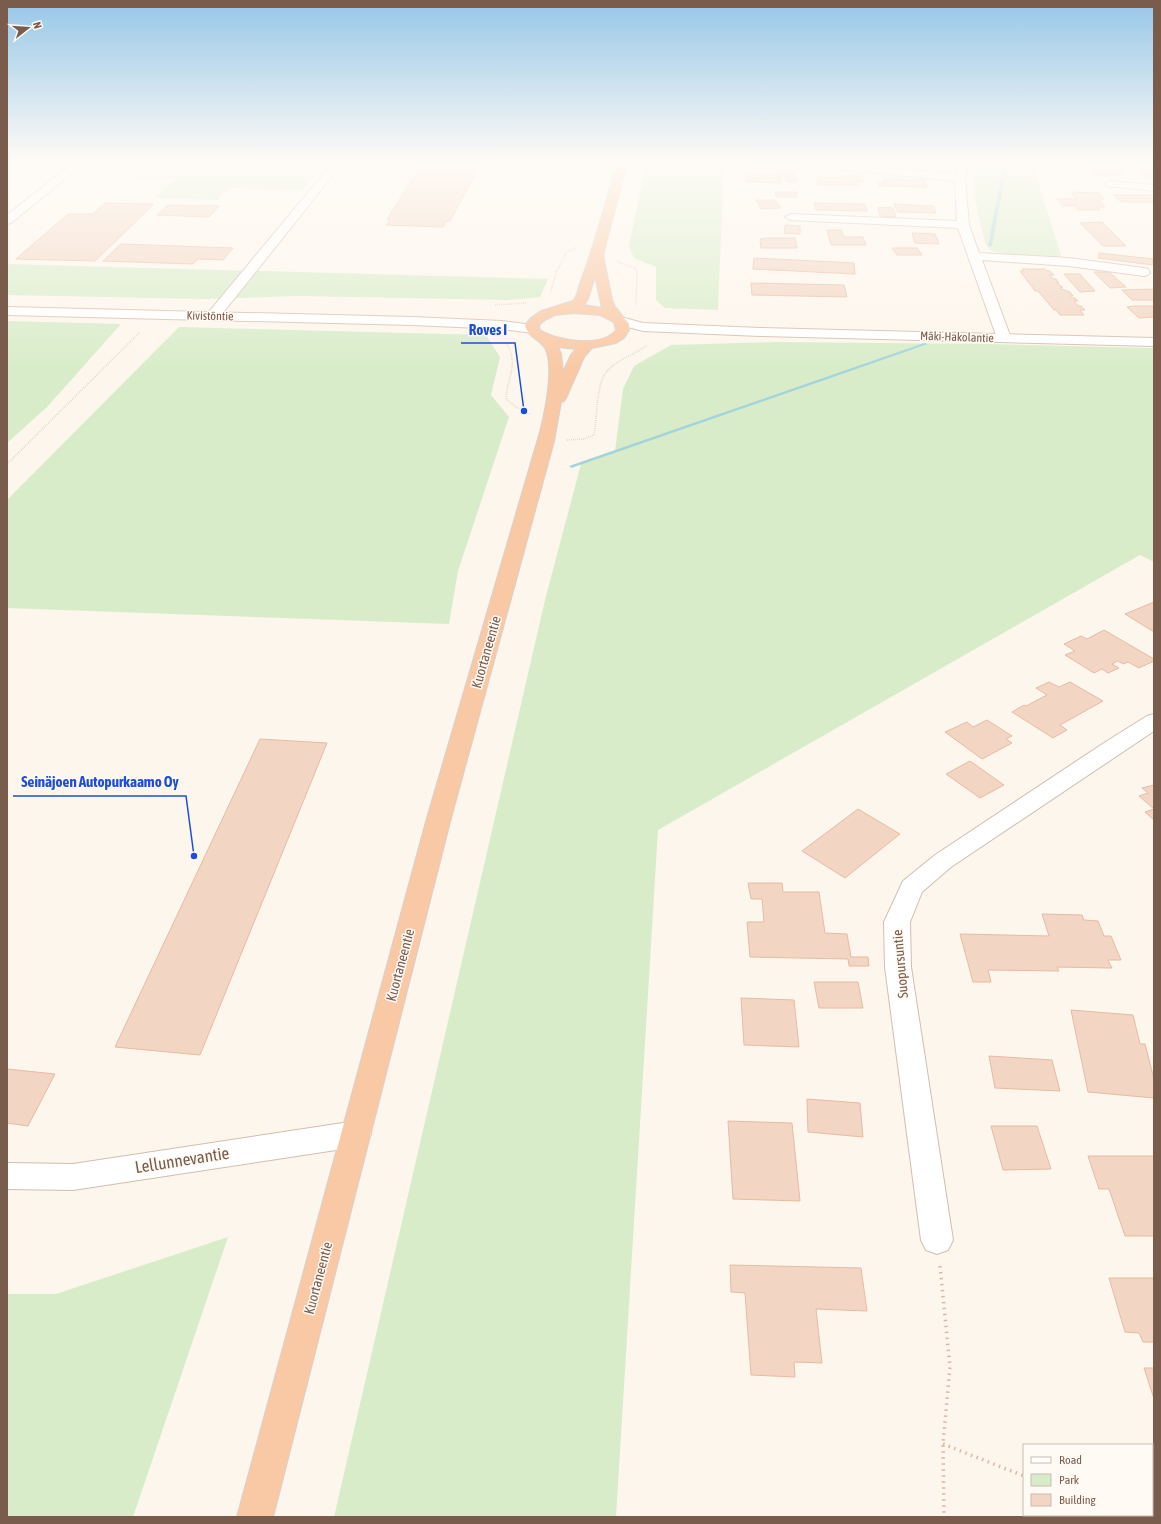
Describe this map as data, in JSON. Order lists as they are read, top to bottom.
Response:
{
  "streets": {
    "highway": ["Kuortaneentie"],
    "street": [
      "Kivistöntie",
      "Mäki-Hakolantie",
      "Suopursuntie",
      "Lellunnevantie"
    ]
  },
  "crossings": [
    ["Kivistöntie", "Kuortaneentie"],
    ["Kuortaneentie", "Lellunnevantie"]
  ],
  "places": ["Roves I", "Seinäjoen Autopurkaamo Oy"],
  "legend": ["Road", "Park", "Building"],
  "north": "right"
}
